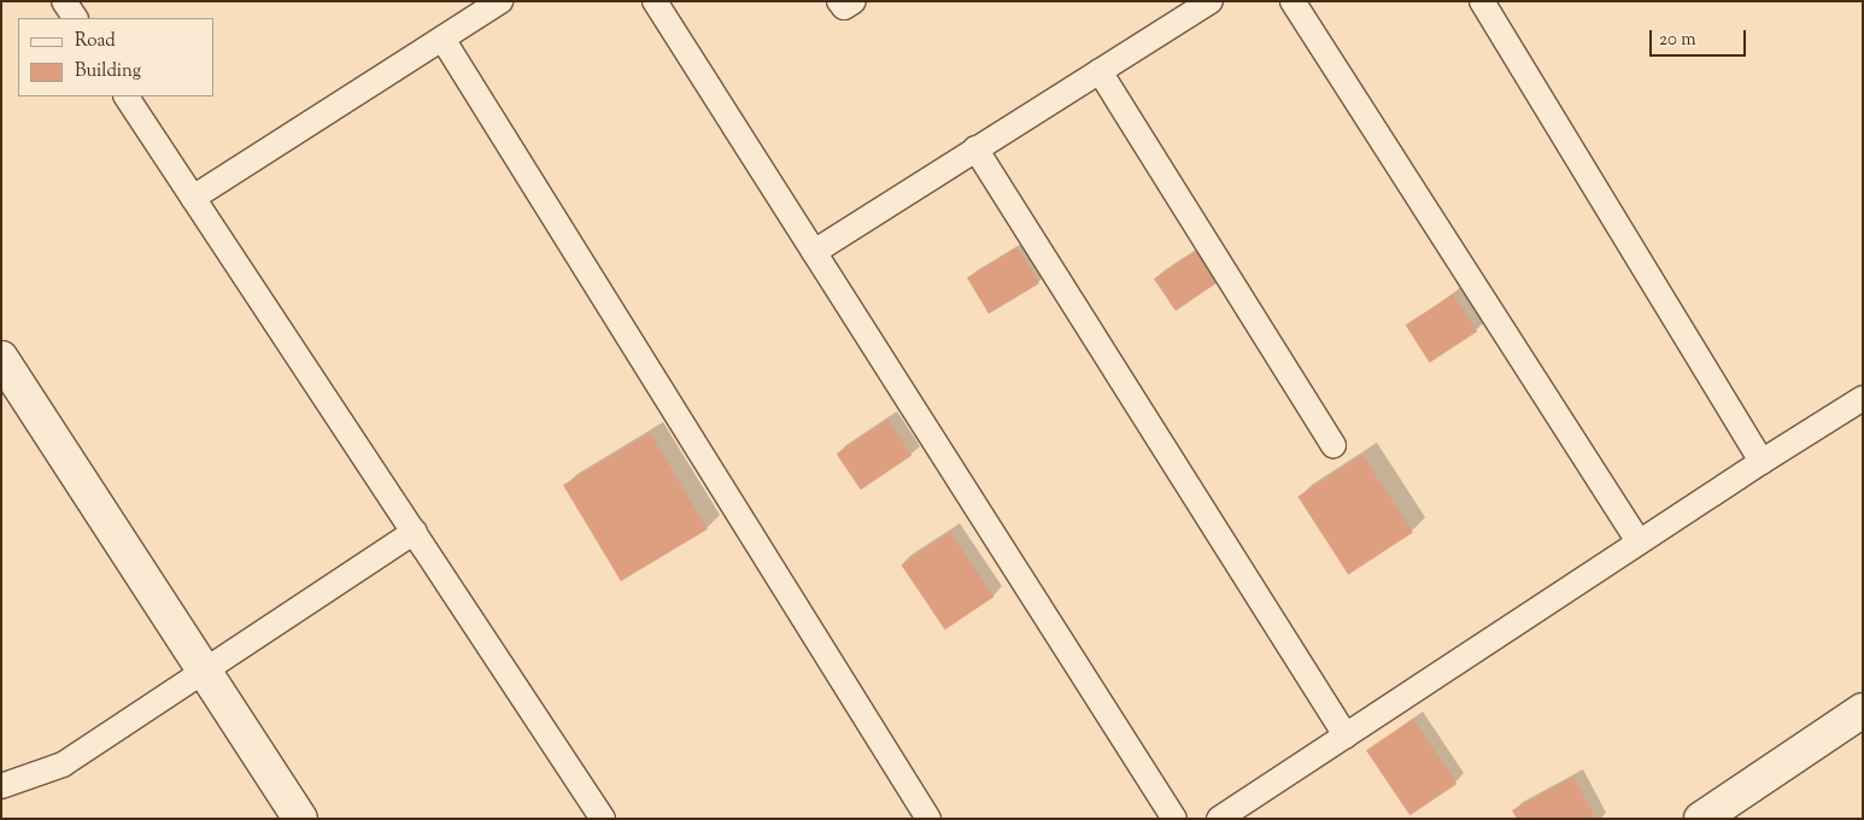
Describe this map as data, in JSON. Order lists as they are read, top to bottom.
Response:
{
  "legend": ["Road", "Building"],
  "scale_bar": "20 m"
}
